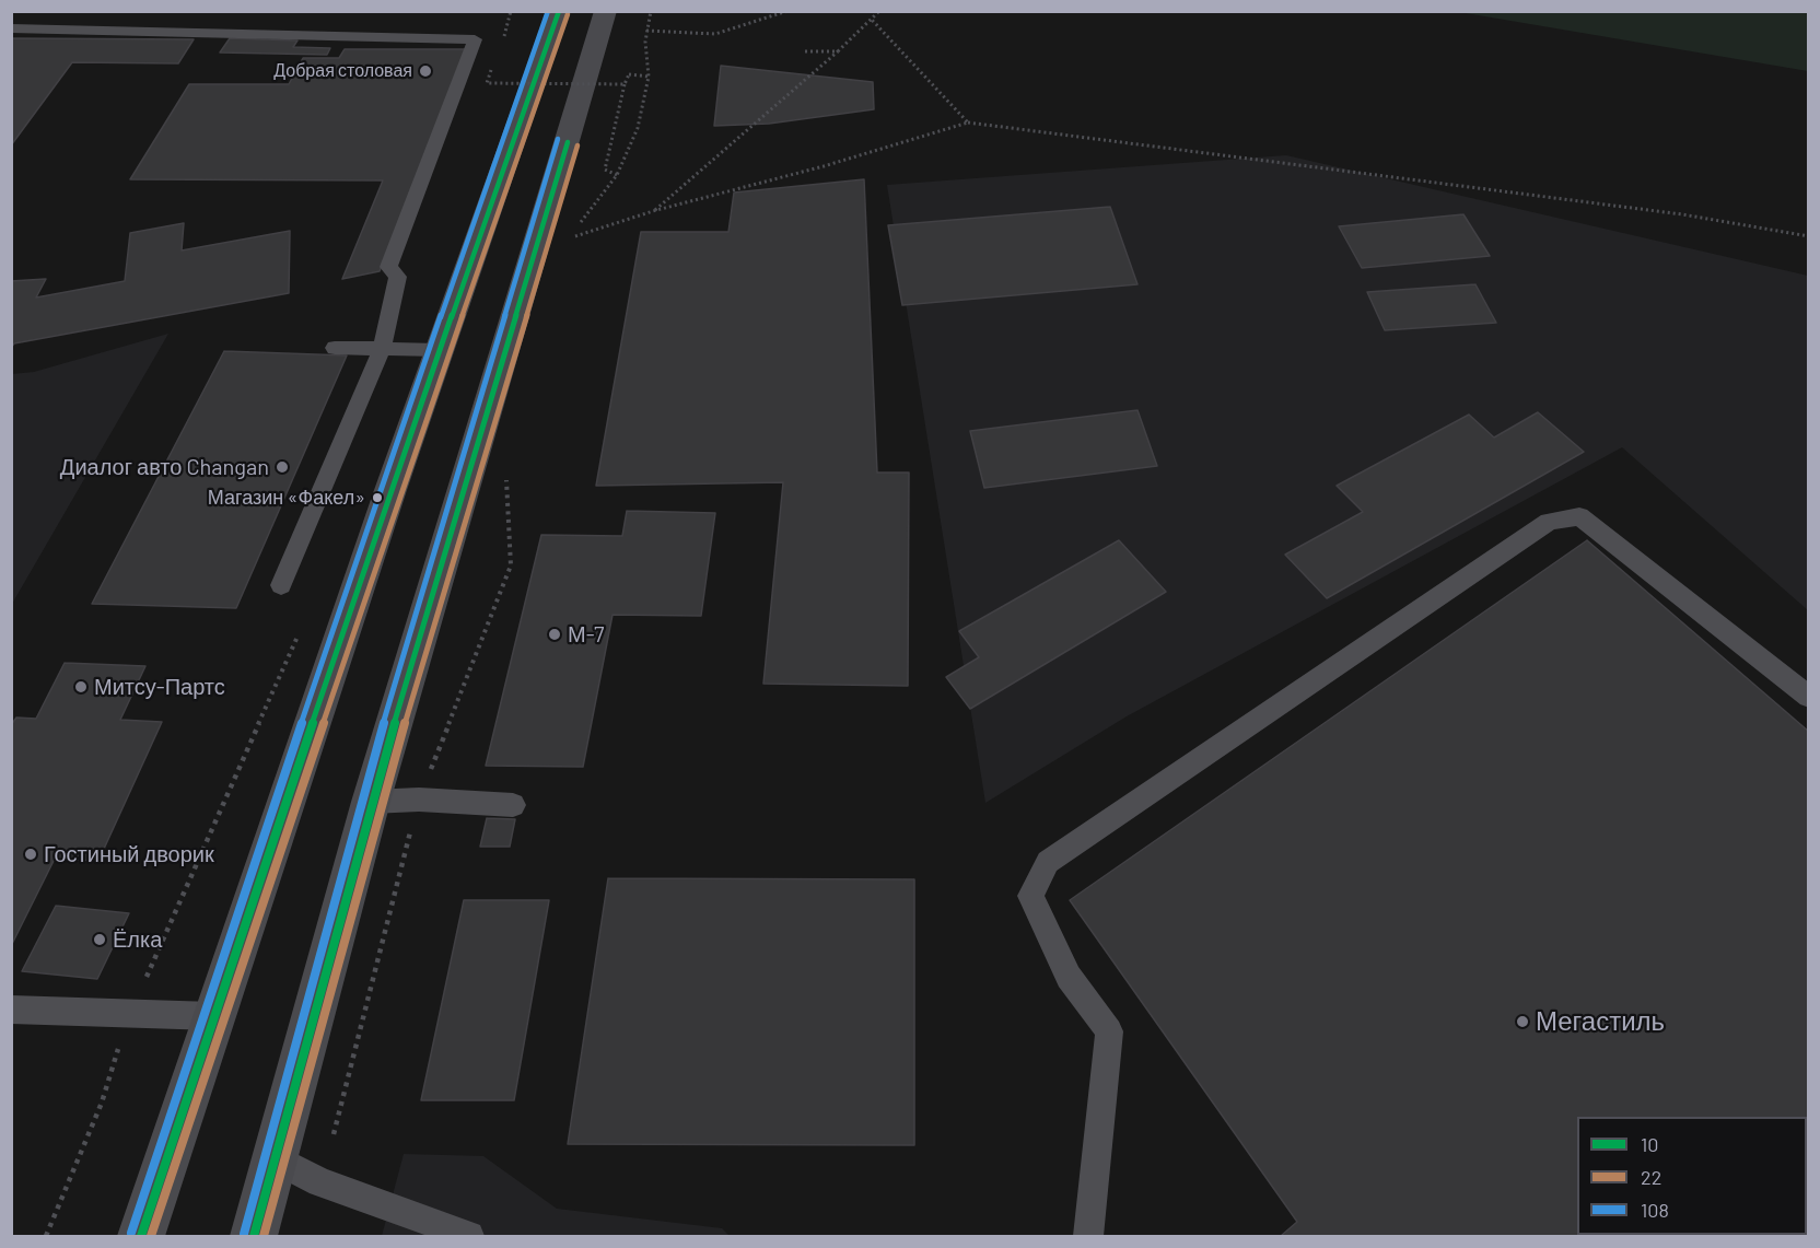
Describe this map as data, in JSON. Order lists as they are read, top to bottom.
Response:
{
  "places": [
    "Добрая столовая",
    "Диалог авто Changan",
    "Магазин «Факел»",
    "М-7",
    "Митсу-Партс",
    "Гостиный дворик",
    "Ёлка",
    "Мегастиль"
  ],
  "lines": ["transit line 10", "transit line 108", "transit line 22"],
  "legend": ["10", "22", "108"]
}
